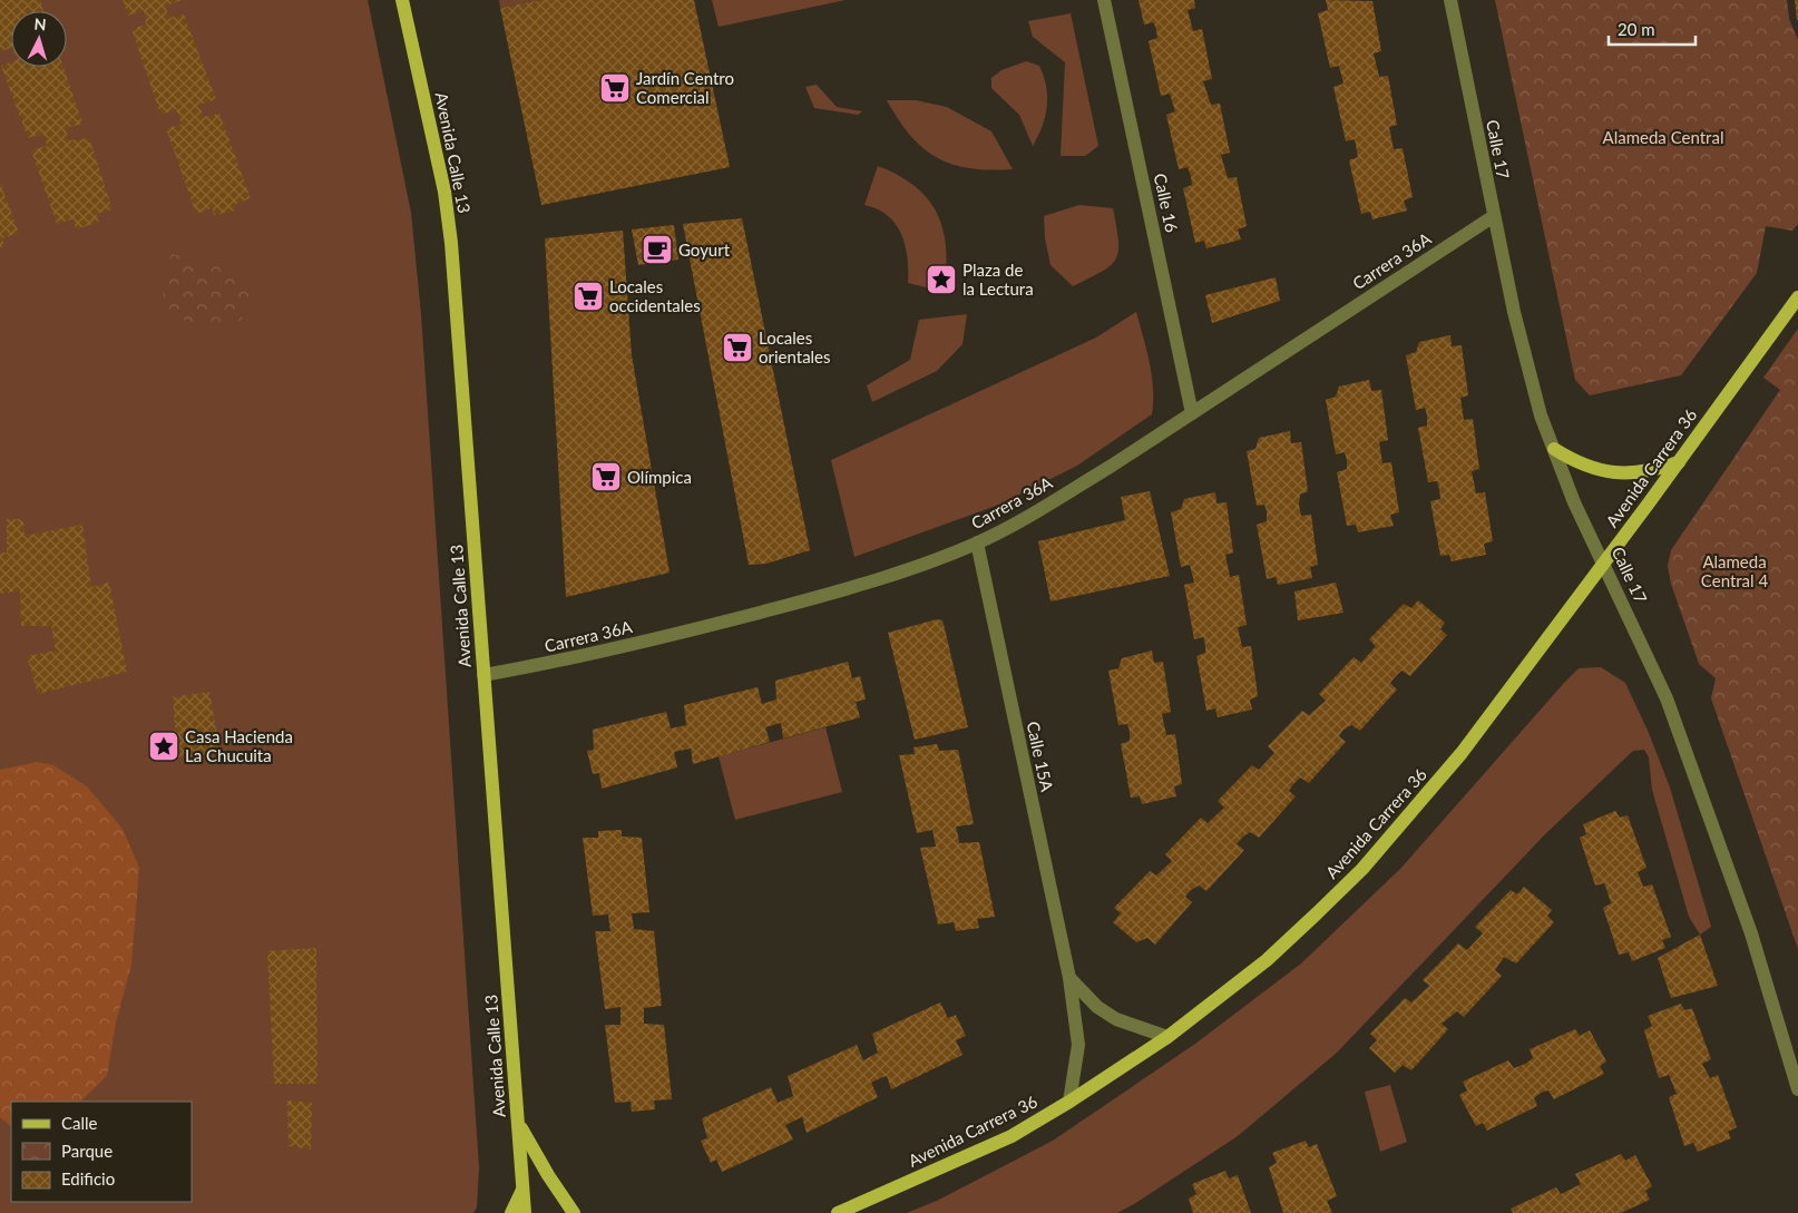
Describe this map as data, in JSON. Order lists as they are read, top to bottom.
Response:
{
  "streets": {
    "main road": ["Avenida Calle 13", "Avenida Carrera 36"],
    "street": [
      "Calle 17",
      "Calle 16",
      "Carrera 36A",
      "Calle 15A"
    ]
  },
  "crossings": [
    ["Calle 17", "Carrera 36A"],
    ["Calle 17", "Avenida Carrera 36"],
    ["Avenida Calle 13", "Carrera 36A"],
    ["Calle 16", "Carrera 36A"],
    ["Carrera 36A", "Calle 15A"],
    ["Avenida Carrera 36", "Calle 15A"]
  ],
  "parks": ["Alameda Central", "Alameda Central 4"],
  "places": {
    "supermarket": [
      "Jardín Centro Comercial",
      "Locales occidentales",
      "Locales orientales",
      "Olímpica"
    ],
    "cafe": ["Goyurt"],
    "place": ["Plaza de la Lectura", "Casa Hacienda La Chucuita"]
  },
  "legend": ["Calle", "Parque", "Edificio"],
  "scale_bar": "20 m",
  "north": "top"
}
